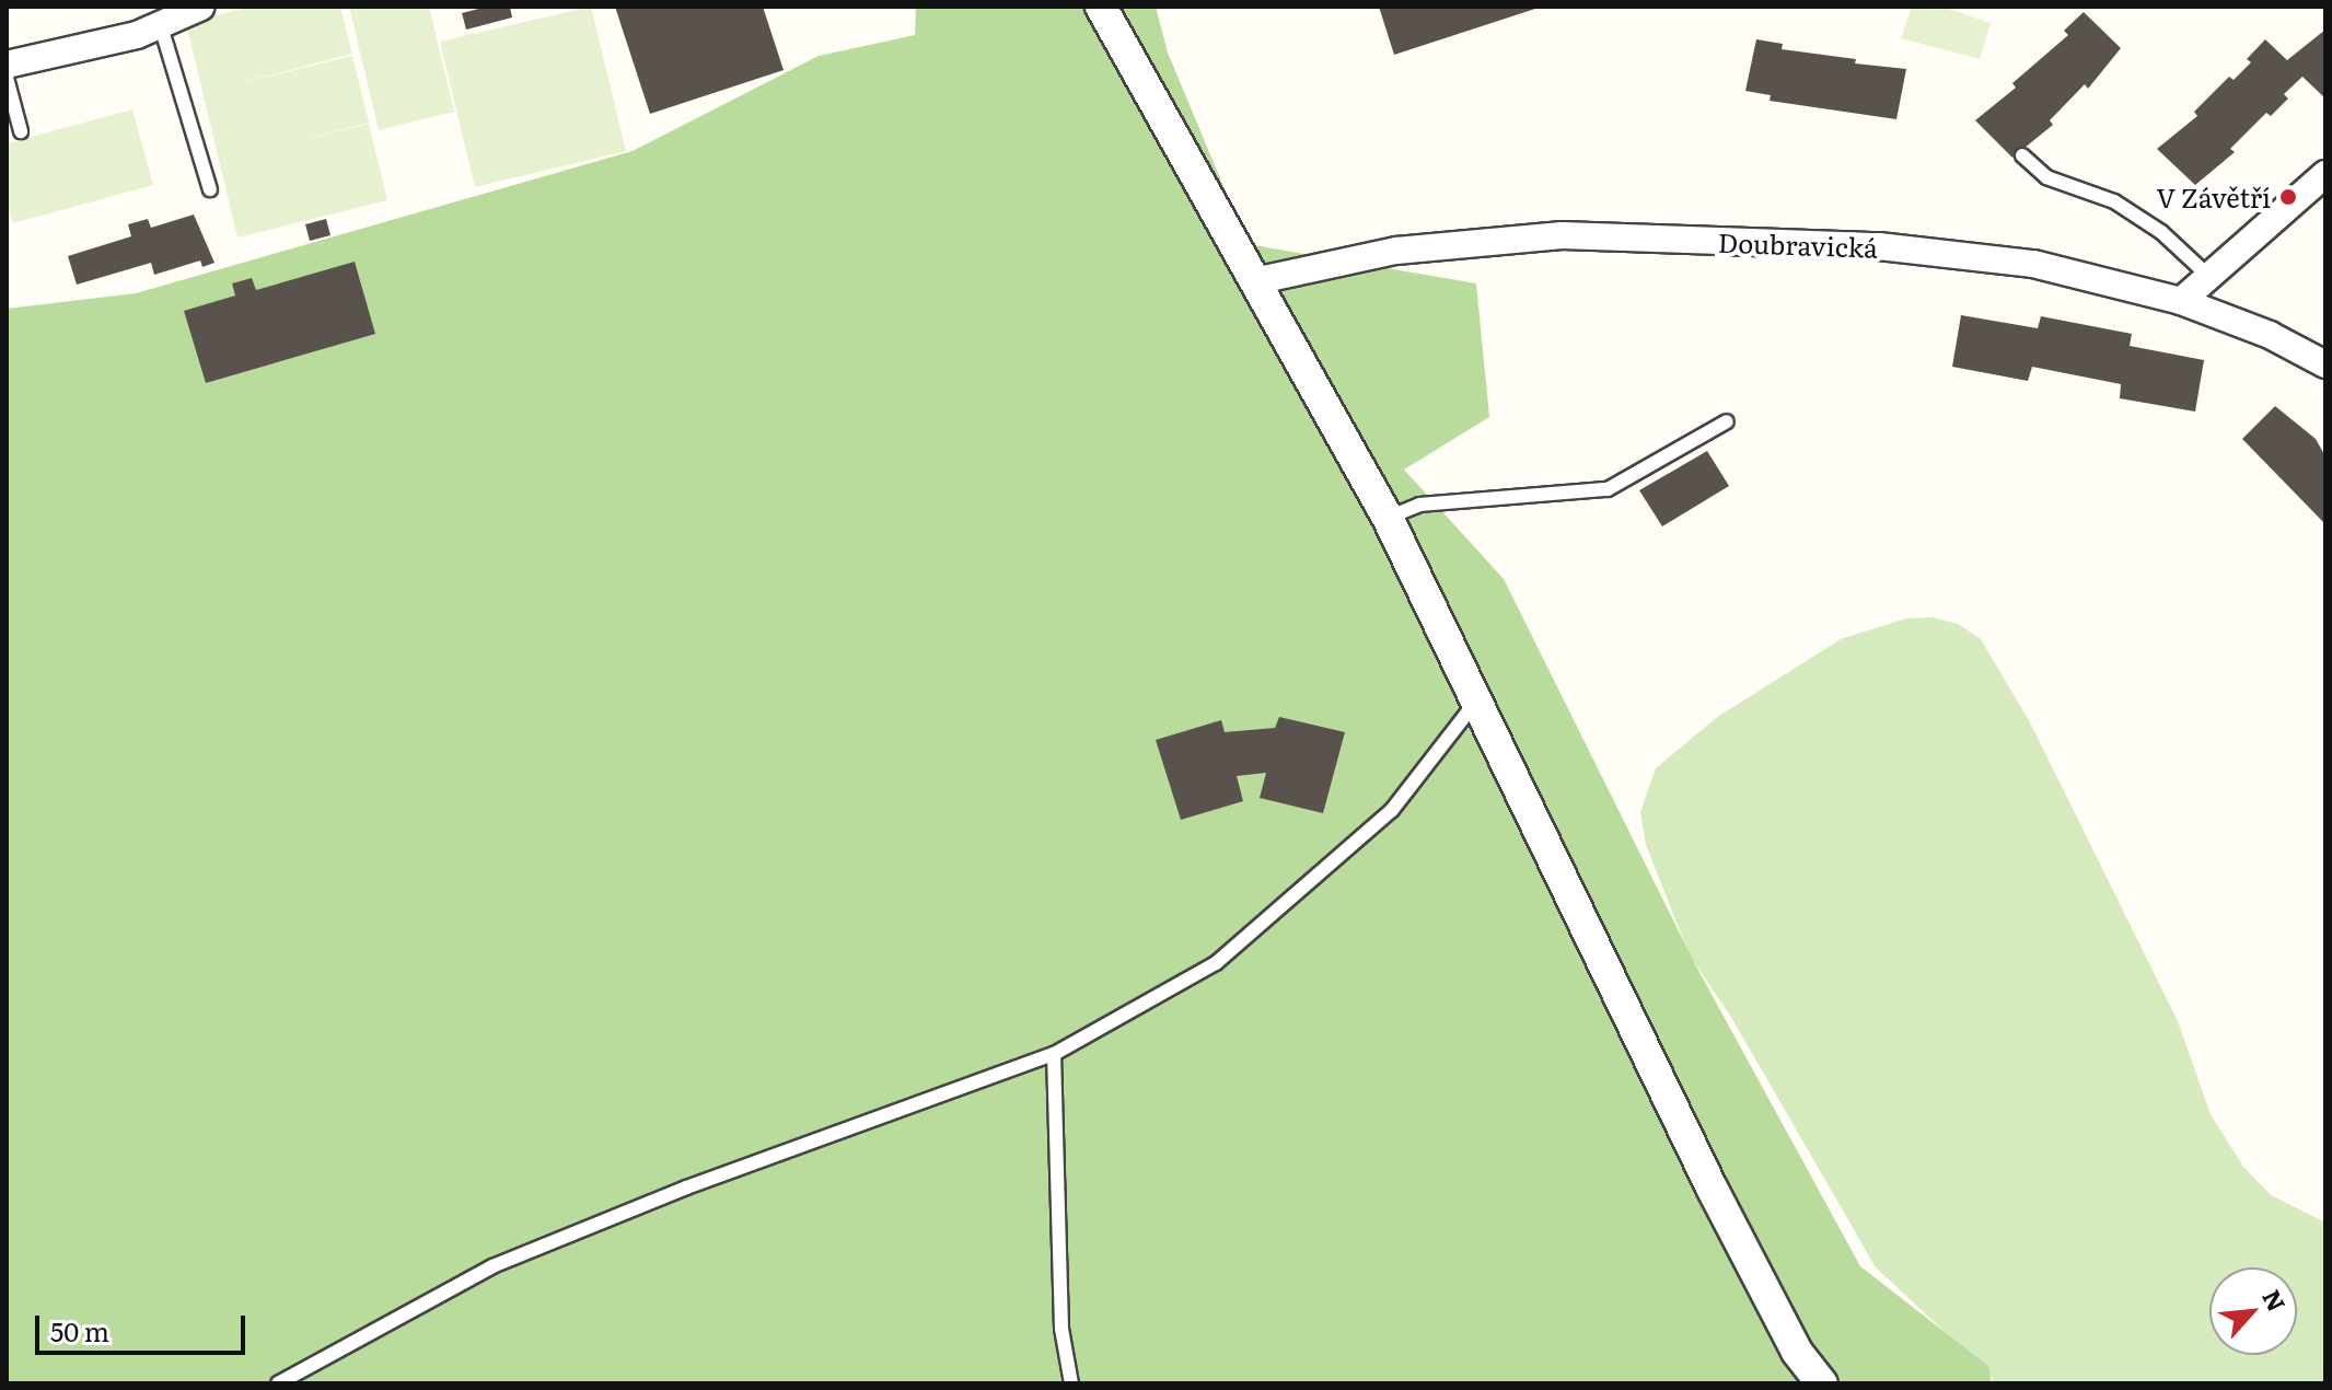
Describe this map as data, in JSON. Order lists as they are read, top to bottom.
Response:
{
  "streets": {
    "street": ["Doubravická"]
  },
  "places": ["V Závětří"],
  "scale_bar": "50 m",
  "north": "top right"
}
